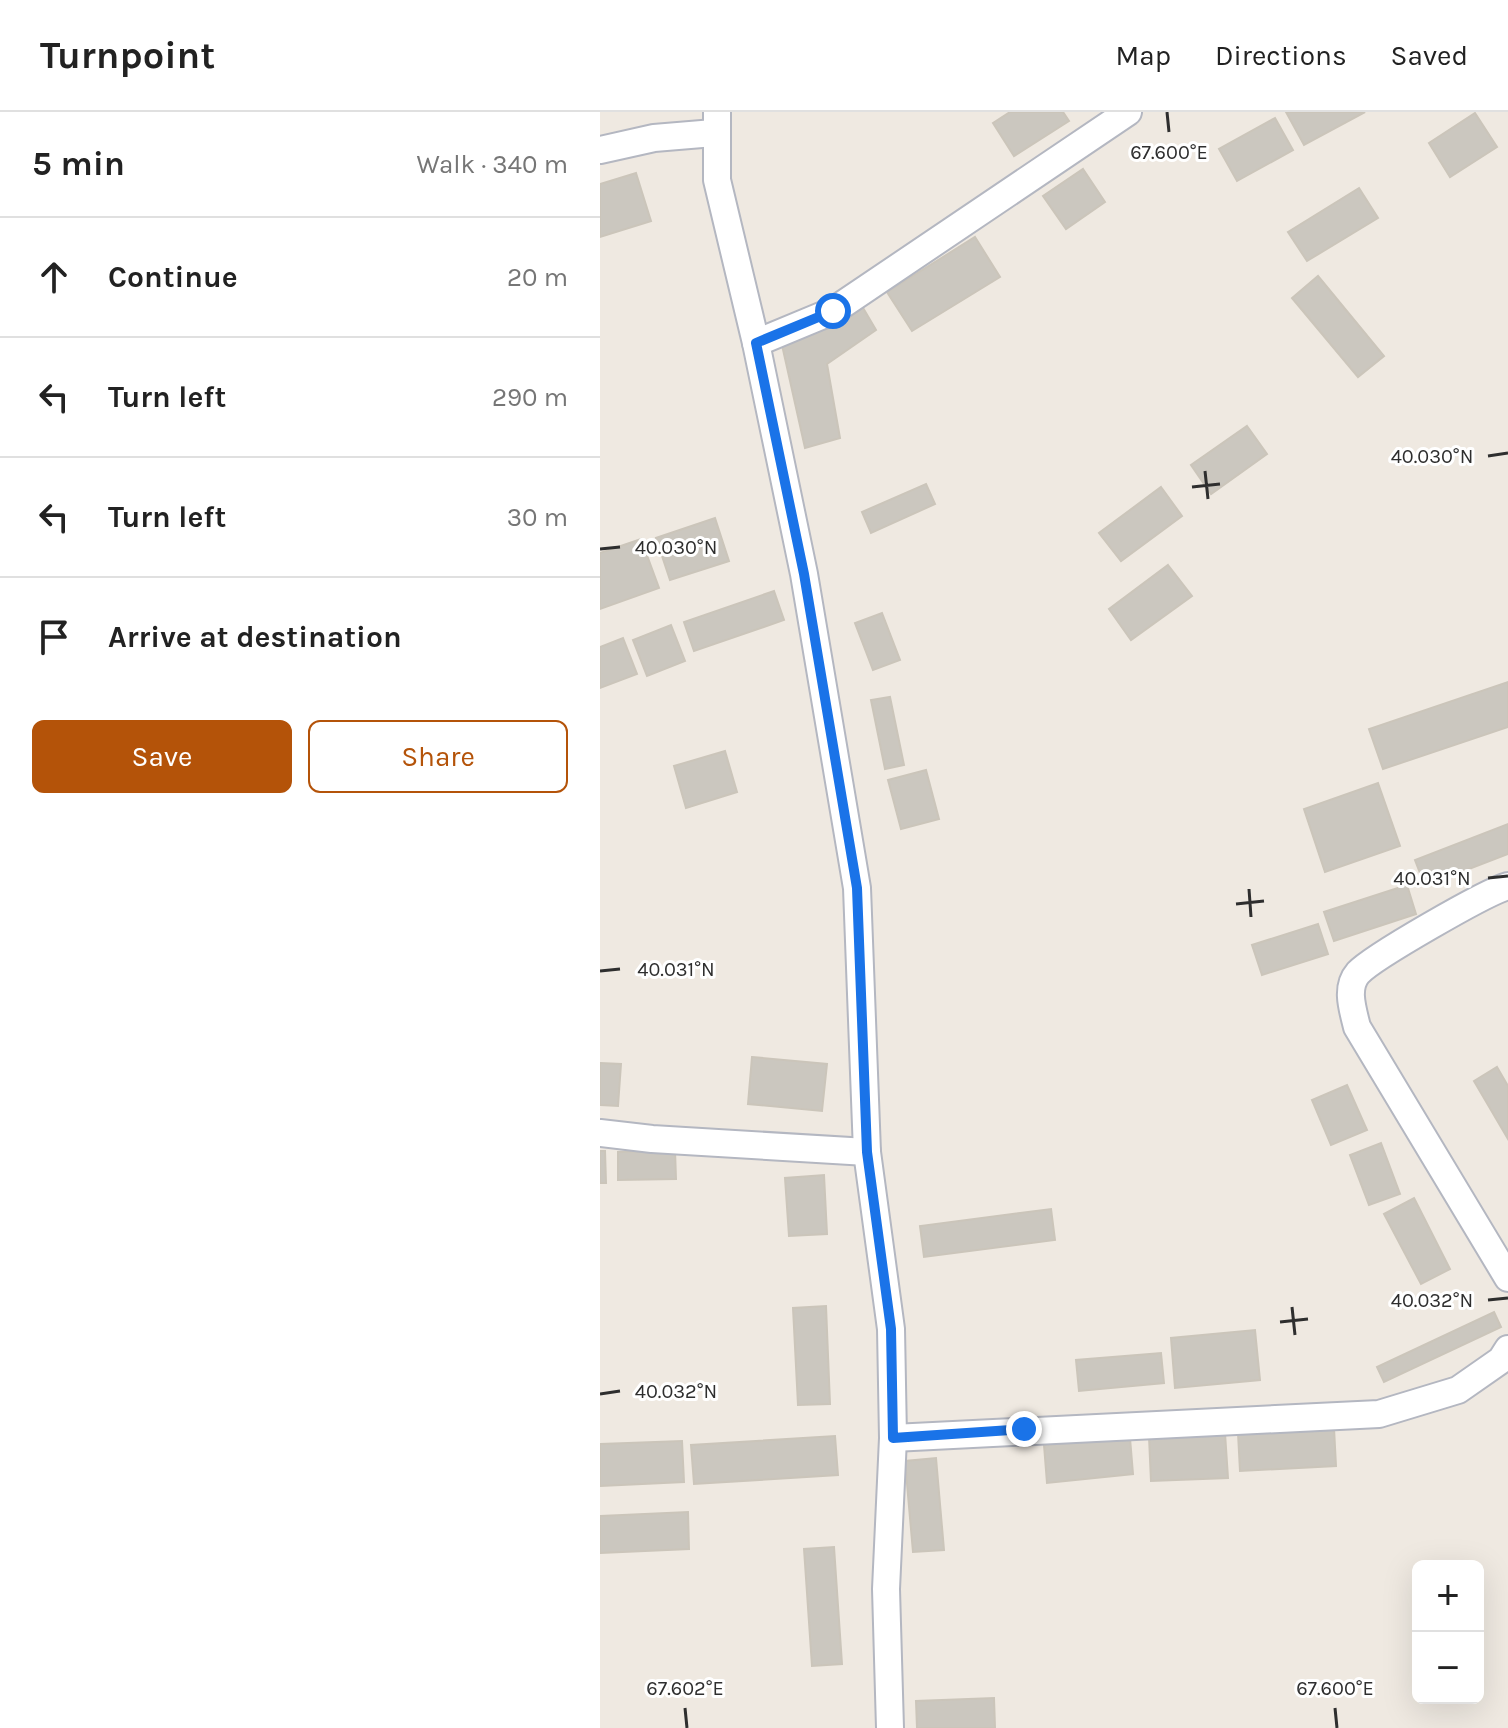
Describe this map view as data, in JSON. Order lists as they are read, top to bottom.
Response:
{
  "page": {
    "header": "Turnpoint",
    "nav": ["Map", "Directions", "Saved"],
    "heading": ["5 min", "Walk · 340 m"],
    "list": [
      ["Continue", "20 m"],
      ["Turn left", "290 m"],
      ["Turn left", "30 m"],
      "Arrive at destination"
    ],
    "buttons": ["Save", "Share"],
    "map_buttons": ["+", "−"]
  },
  "coordinates": [
    "67.600°E",
    "40.030°N",
    "40.031°N",
    "40.032°N",
    "67.602°E"
  ]
}
